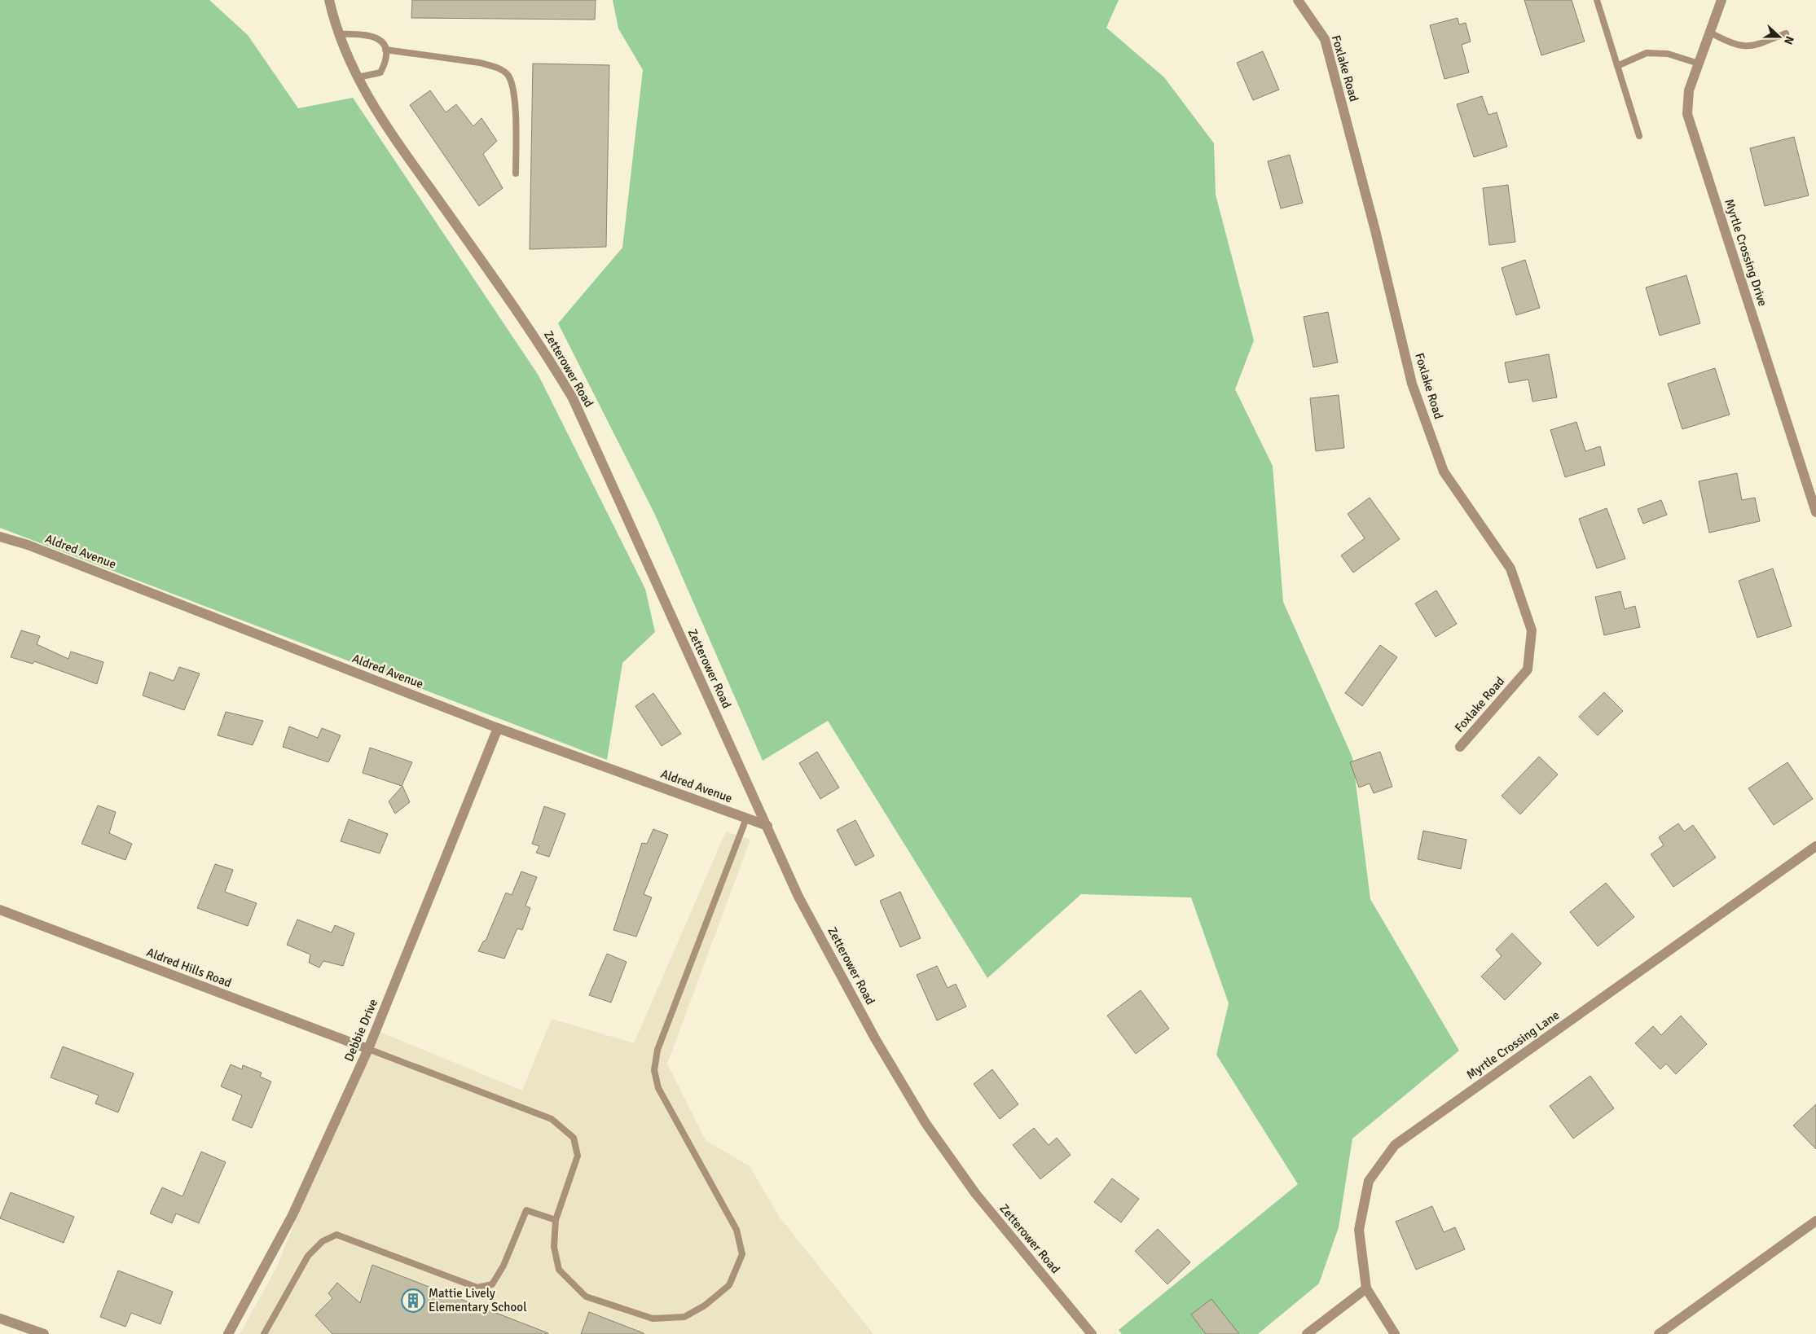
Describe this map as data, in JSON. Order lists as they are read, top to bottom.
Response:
{
  "streets": {
    "street": [
      "Foxlake Road",
      "Myrtle Crossing Drive",
      "Zetterower Road",
      "Aldred Avenue",
      "Aldred Hills Road",
      "Debbie Drive",
      "Myrtle Crossing Lane"
    ]
  },
  "crossings": [
    ["Zetterower Road", "Aldred Avenue"],
    ["Aldred Avenue", "Debbie Drive"],
    ["Aldred Hills Road", "Debbie Drive"]
  ],
  "places": {
    "building": ["Mattie Lively Elementary School"]
  },
  "north": "right"
}
